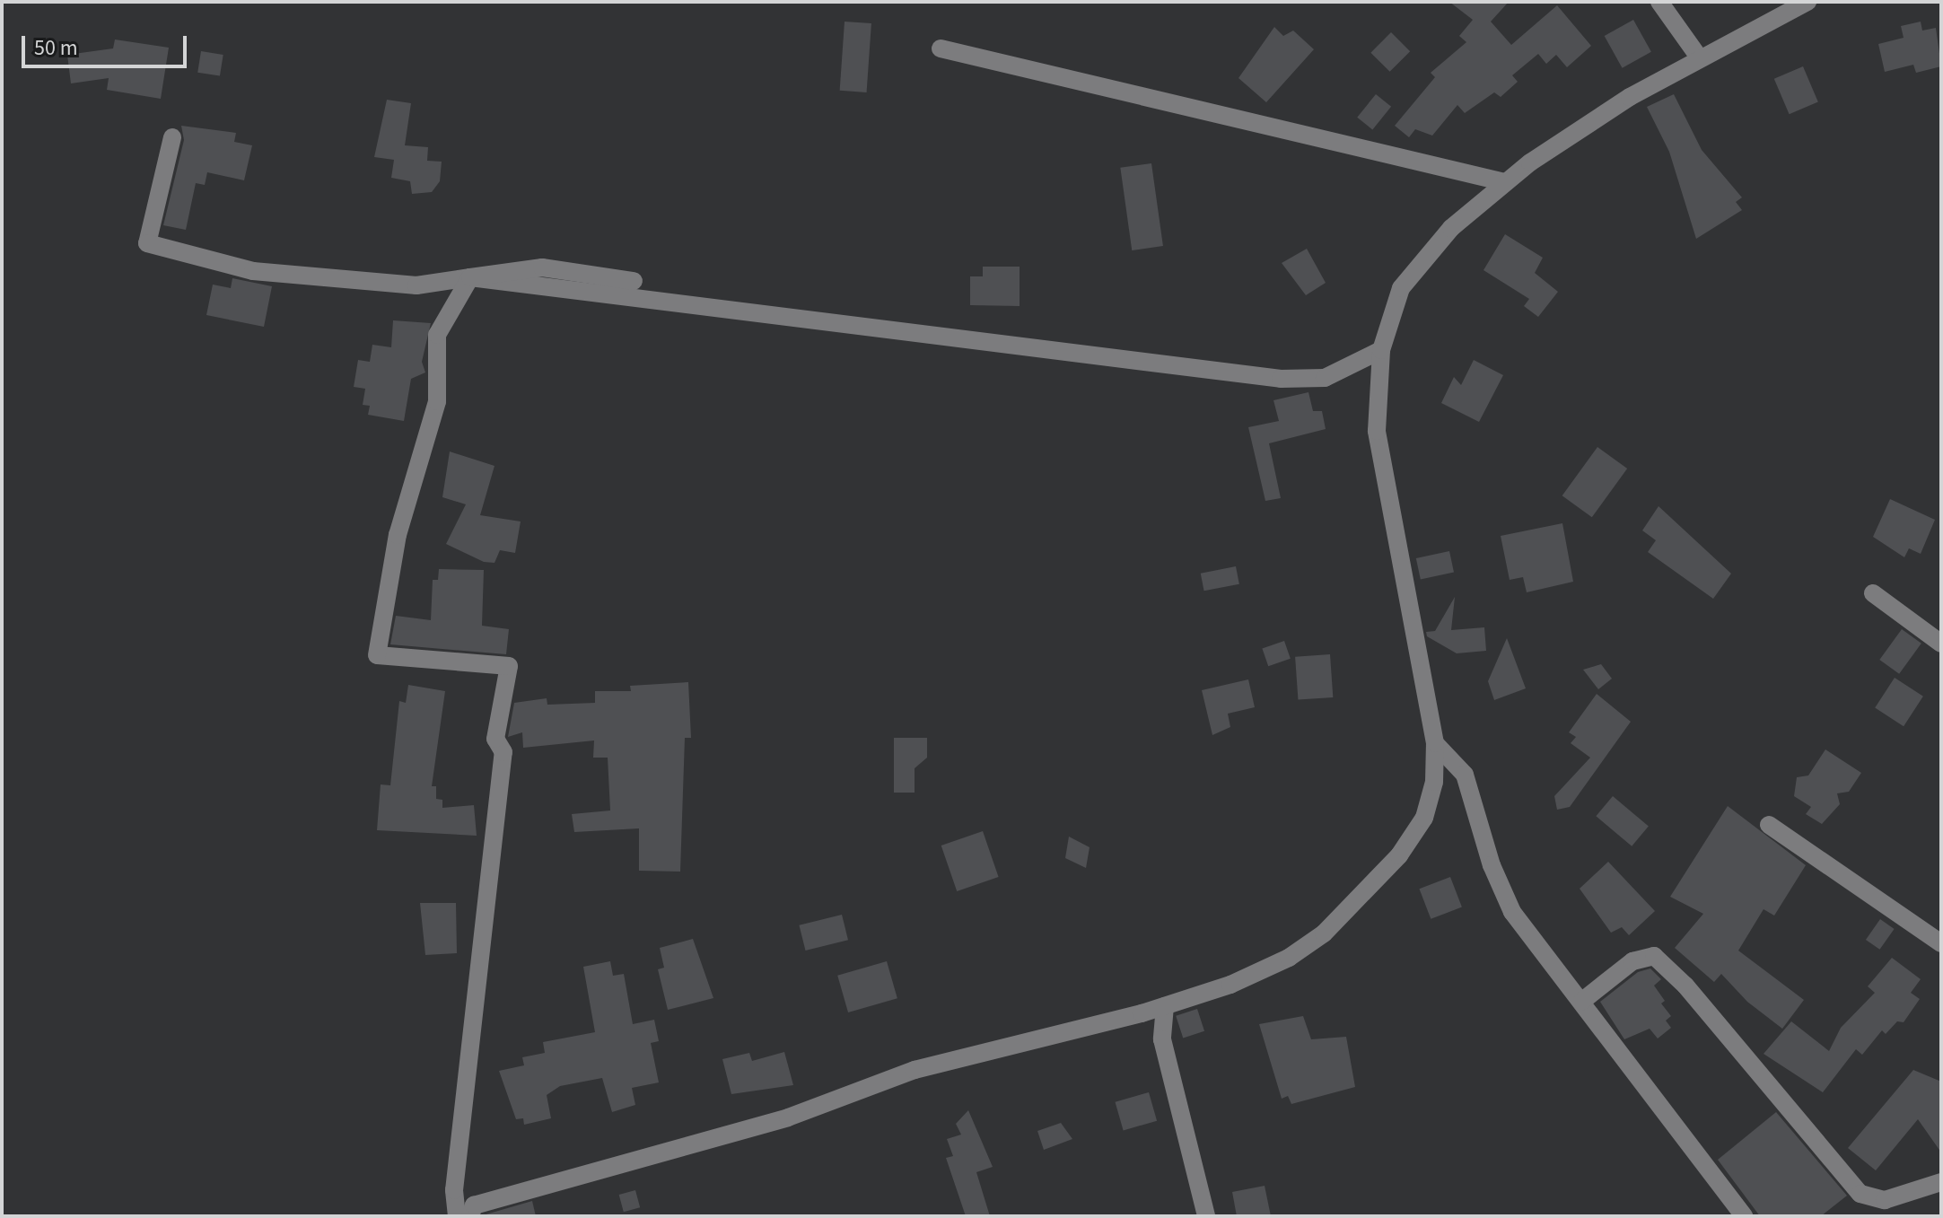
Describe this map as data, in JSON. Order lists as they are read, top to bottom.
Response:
{
  "scale_bar": "50 m"
}
